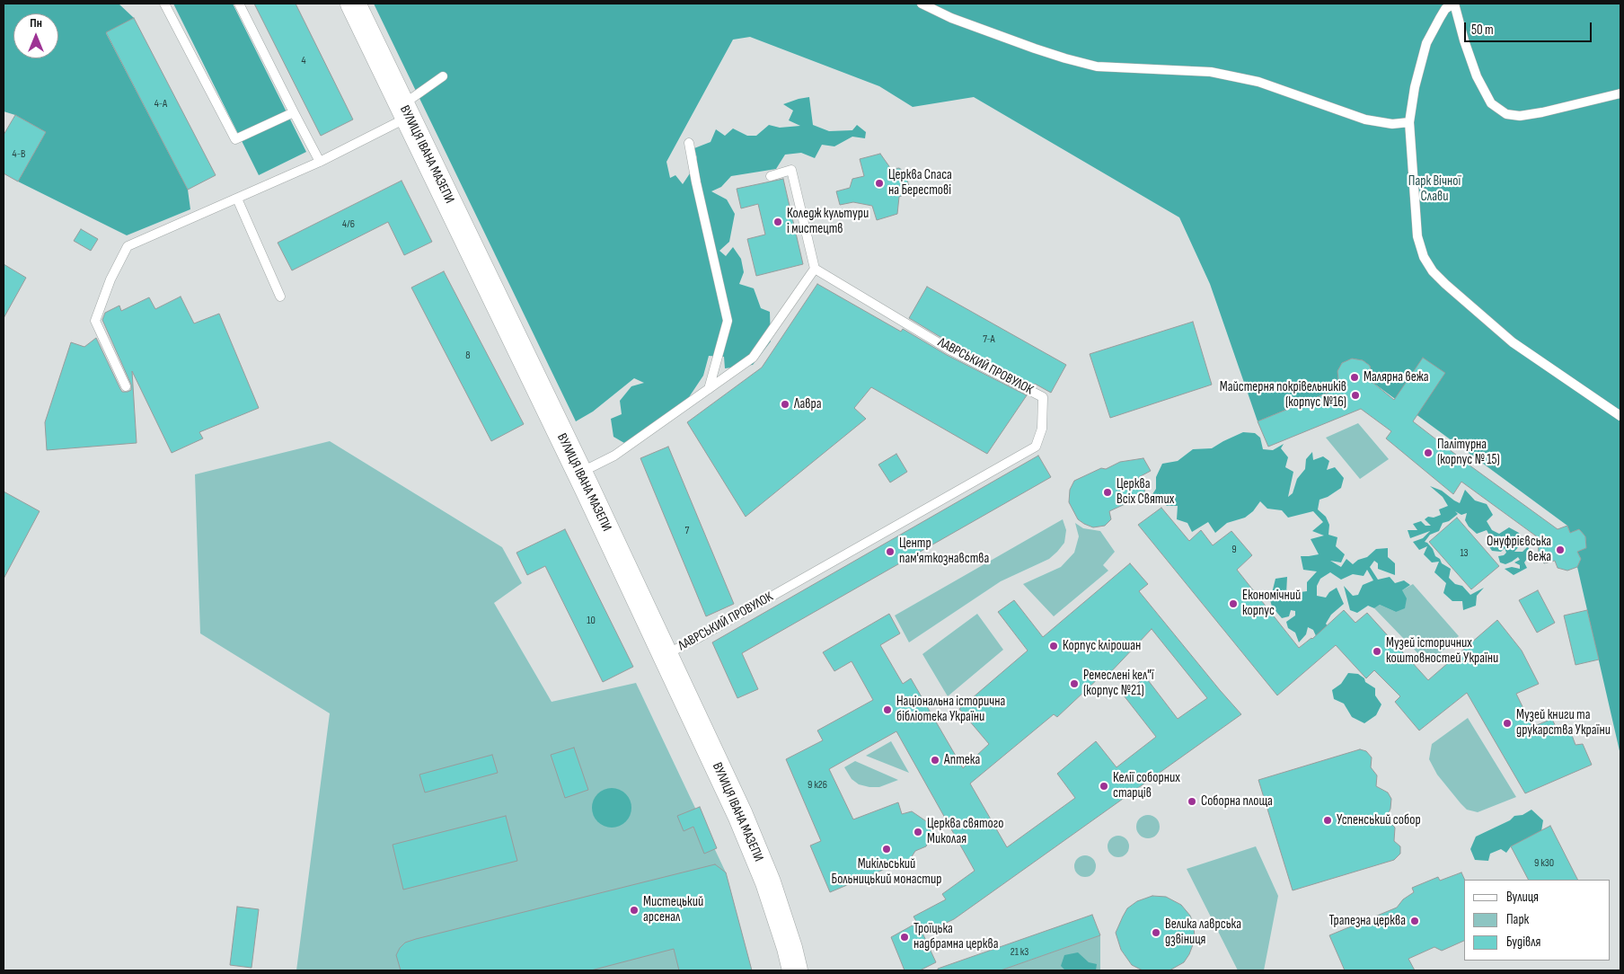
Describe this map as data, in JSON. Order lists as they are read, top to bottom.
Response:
{
  "streets": {
    "main road": ["ВУЛИЦЯ ІВАНА МАЗЕПИ"],
    "lane": ["ЛАВРСЬКИЙ ПРОВУЛОК"]
  },
  "crossings": [
    ["ВУЛИЦЯ ІВАНА МАЗЕПИ", "ЛАВРСЬКИЙ ПРОВУЛОК"]
  ],
  "parks": ["Парк Вічної Слави"],
  "places": [
    "Церква Спаса на Берестові",
    "Коледж культури і мистецтв",
    "Малярна вежа",
    "Майстерня покрівельників (корпус №16)",
    "Лавра",
    "Палітурна (корпус № 15)",
    "Церква Всіх Святих",
    "Онуфрієвська вежа",
    "Центр пам'яткознавства",
    "Економічний корпус",
    "Корпус клірошан",
    "Музей історичних коштовностей України",
    "Ремеслені кел\"ї (корпус №21)",
    "Національна історична бібліотека України",
    "Музей книги та друкарства України",
    "Аптека",
    "Келії соборних старців",
    "Соборна площа",
    "Успенський собор",
    "Церква святого Миколая",
    "Микільський Больницький монастир",
    "Мистецький арсенал",
    "Трапезна церква",
    "Велика лаврська дзвіниця",
    "Троїцька надбрамна церква"
  ],
  "house_numbers": [
    "4",
    "4-А",
    "4-В",
    "4/6",
    "7-А",
    "8",
    "7",
    "9",
    "13",
    "10",
    "9 к26",
    "9 к30",
    "21 к3"
  ],
  "legend": ["Вулиця", "Парк", "Будівля"],
  "scale_bar": "50 m",
  "north": "top"
}
